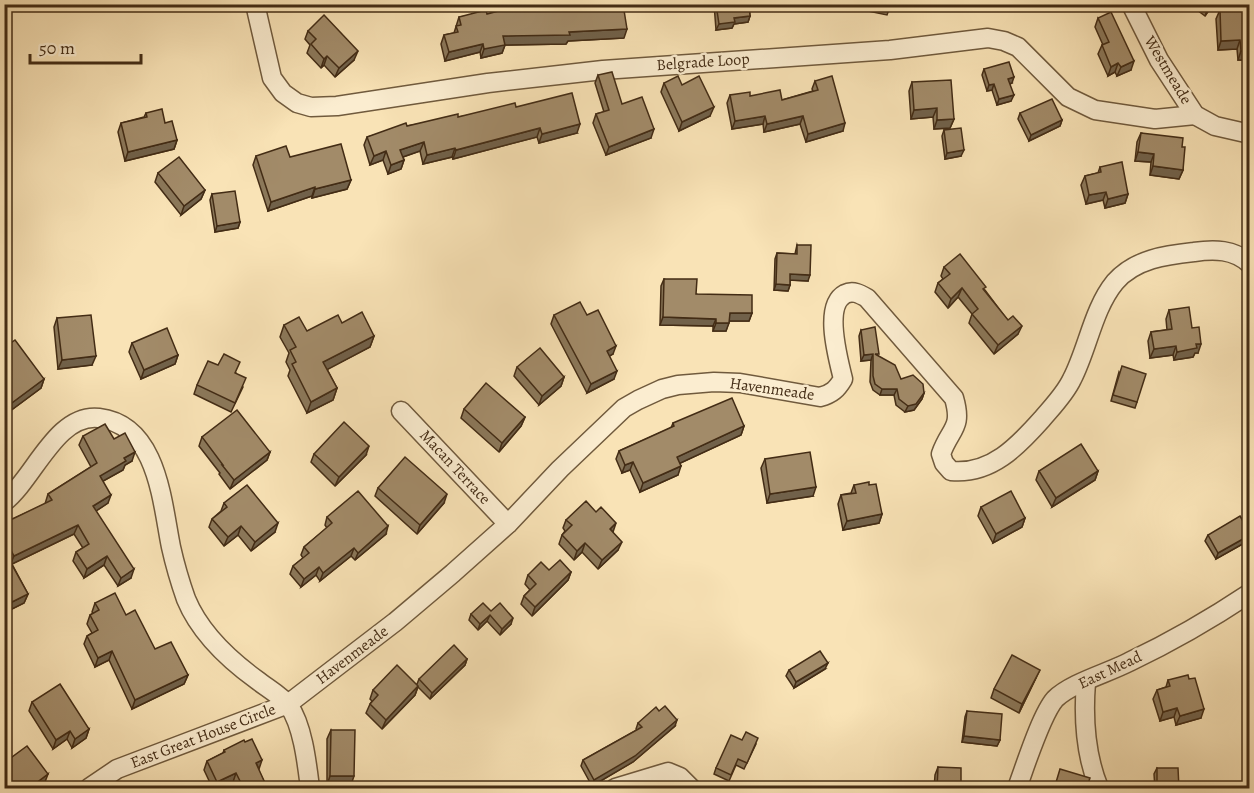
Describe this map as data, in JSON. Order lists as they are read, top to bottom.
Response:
{
  "streets": {
    "street": [
      "Belgrade Loop",
      "Westmeade",
      "Havenmeade",
      "Macan Terrace",
      "East Mead",
      "East Great House Circle"
    ]
  },
  "crossings": [
    ["Belgrade Loop", "Westmeade"],
    ["Havenmeade", "Macan Terrace"],
    ["Havenmeade", "East Great House Circle"]
  ],
  "scale_bar": "50 m"
}
